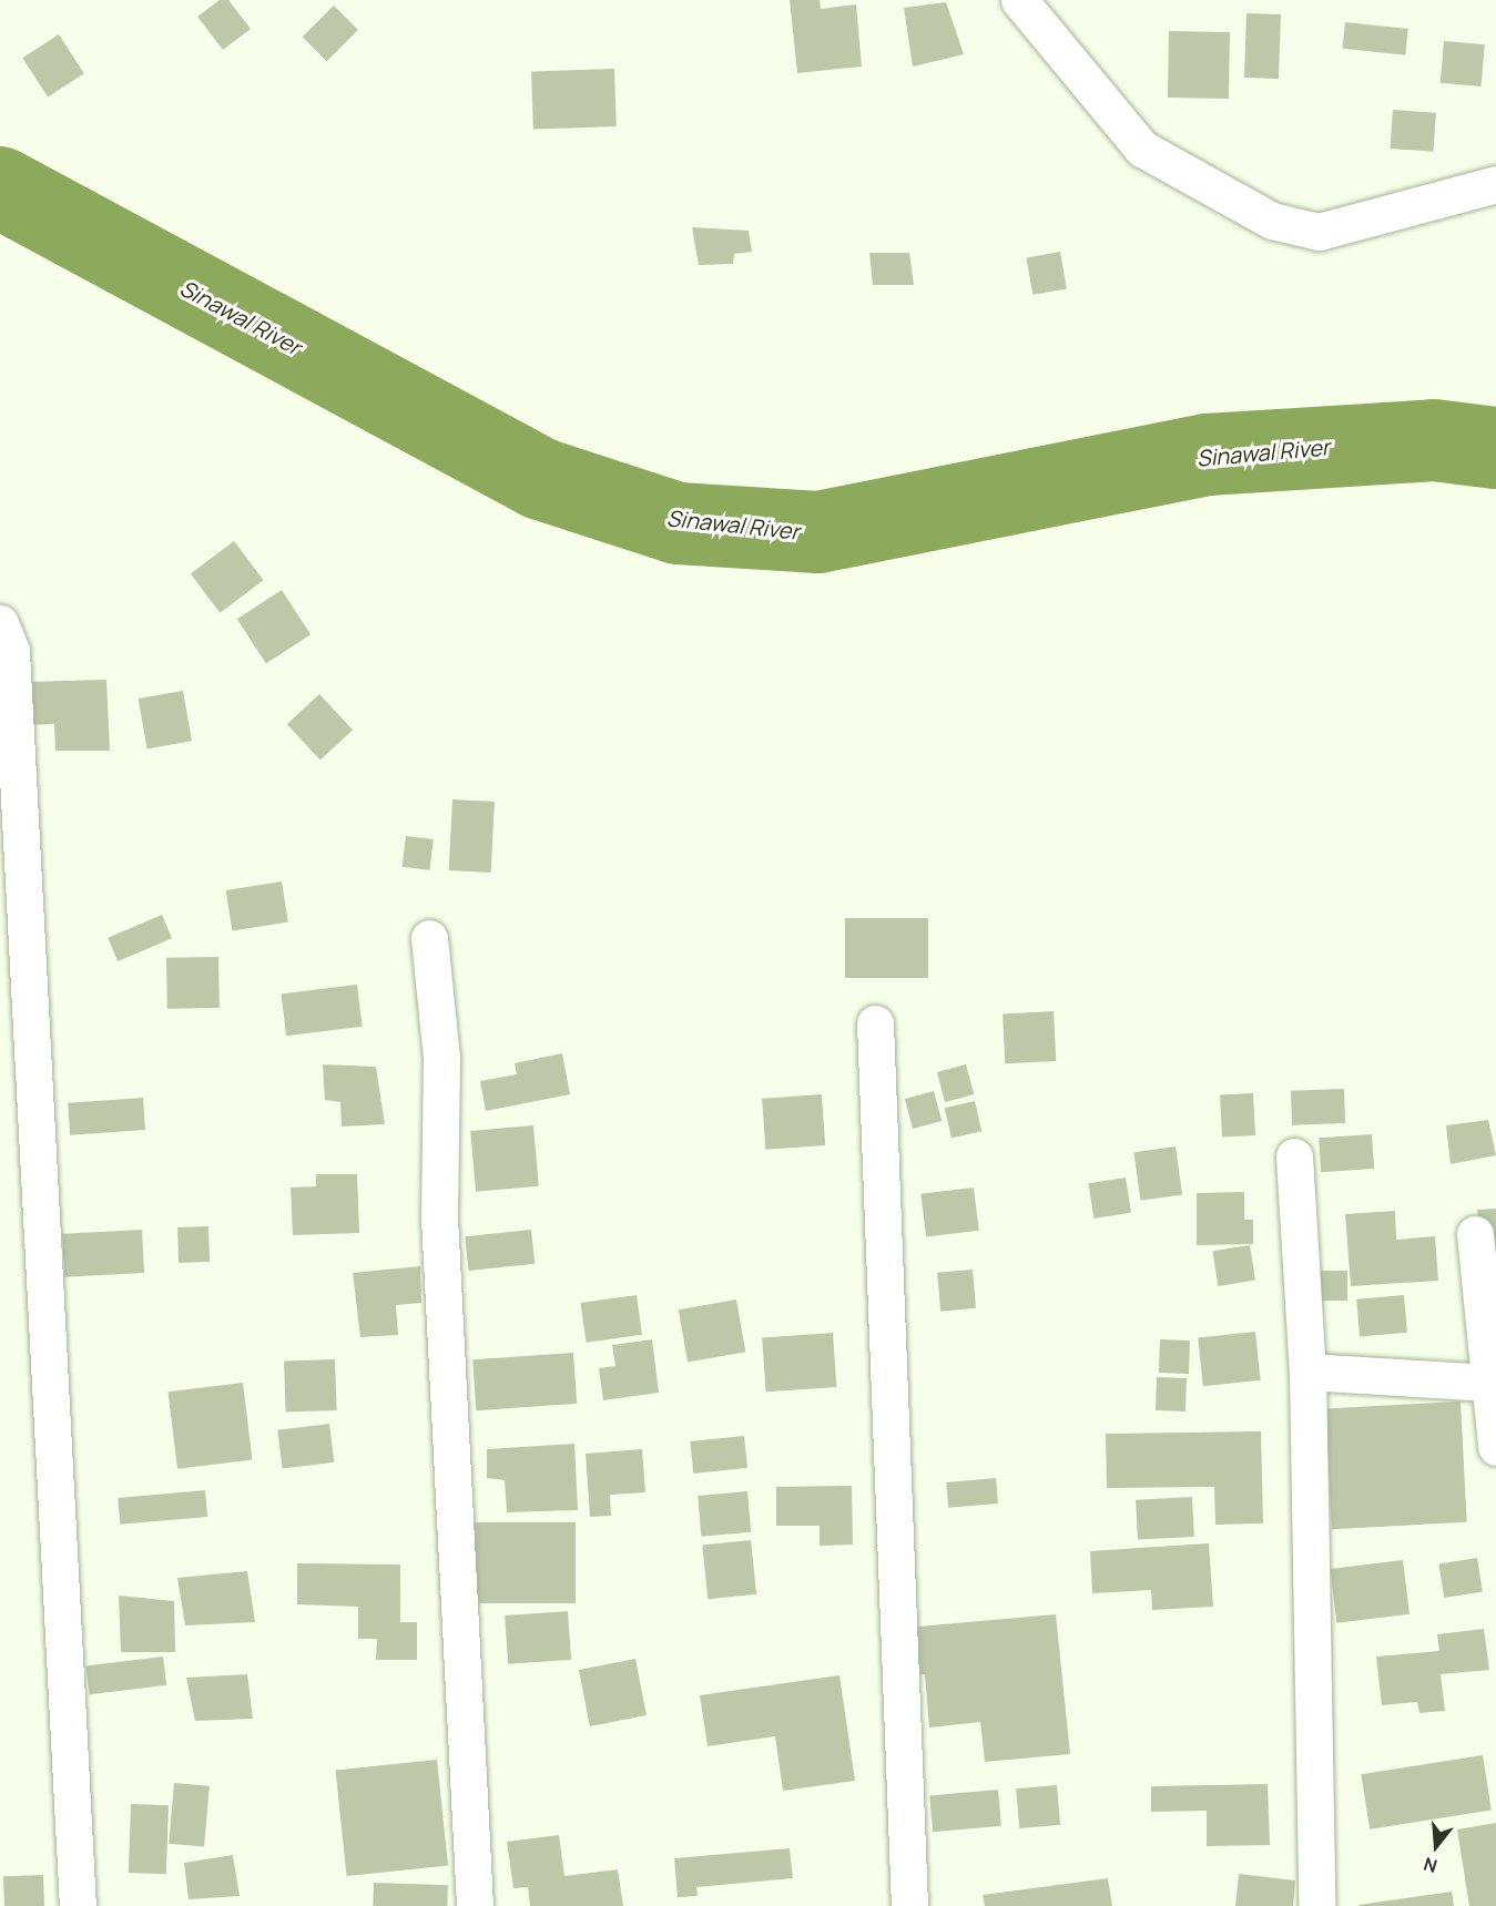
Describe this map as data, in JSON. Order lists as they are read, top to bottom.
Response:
{
  "water": ["Sinawal River"],
  "north": "bottom"
}
